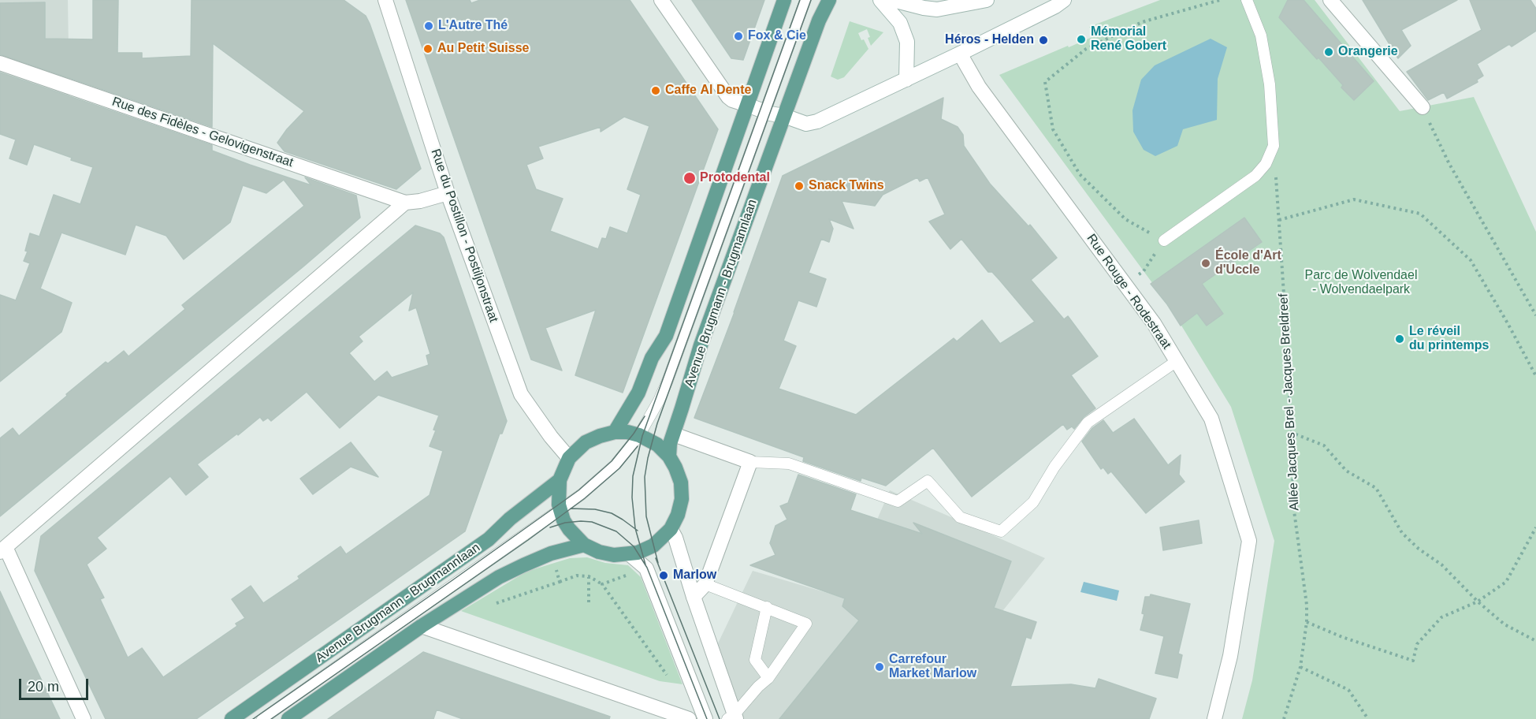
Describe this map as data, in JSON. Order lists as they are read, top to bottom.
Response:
{
  "streets": {
    "main road": ["Avenue Brugmann - Brugmannlaan"],
    "street": ["Rue des Fidèles - Gelovigenstraat", "Rue du Postillon - Postiljonstraat", "Rue Rouge - Rodestraat"],
    "path": ["Allée Jacques Brel - Jacques Breldreef"]
  },
  "crossings": [
    ["Rue du Postillon - Postiljonstraat", "Avenue Brugmann - Brugmannlaan"]
  ],
  "parks": ["Parc de Wolvendael - Wolvendaelpark"],
  "places": [
    "L'Autre Thé",
    "Fox & Cie",
    "Mémorial René Gobert",
    "Héros - Helden",
    "Au Petit Suisse",
    "Orangerie",
    "Caffe Al Dente",
    "Protodental",
    "Snack Twins",
    "École d'Art d'Uccle",
    "Le réveil du printemps",
    "Marlow",
    "Carrefour Market Marlow"
  ],
  "scale_bar": "20 m"
}
